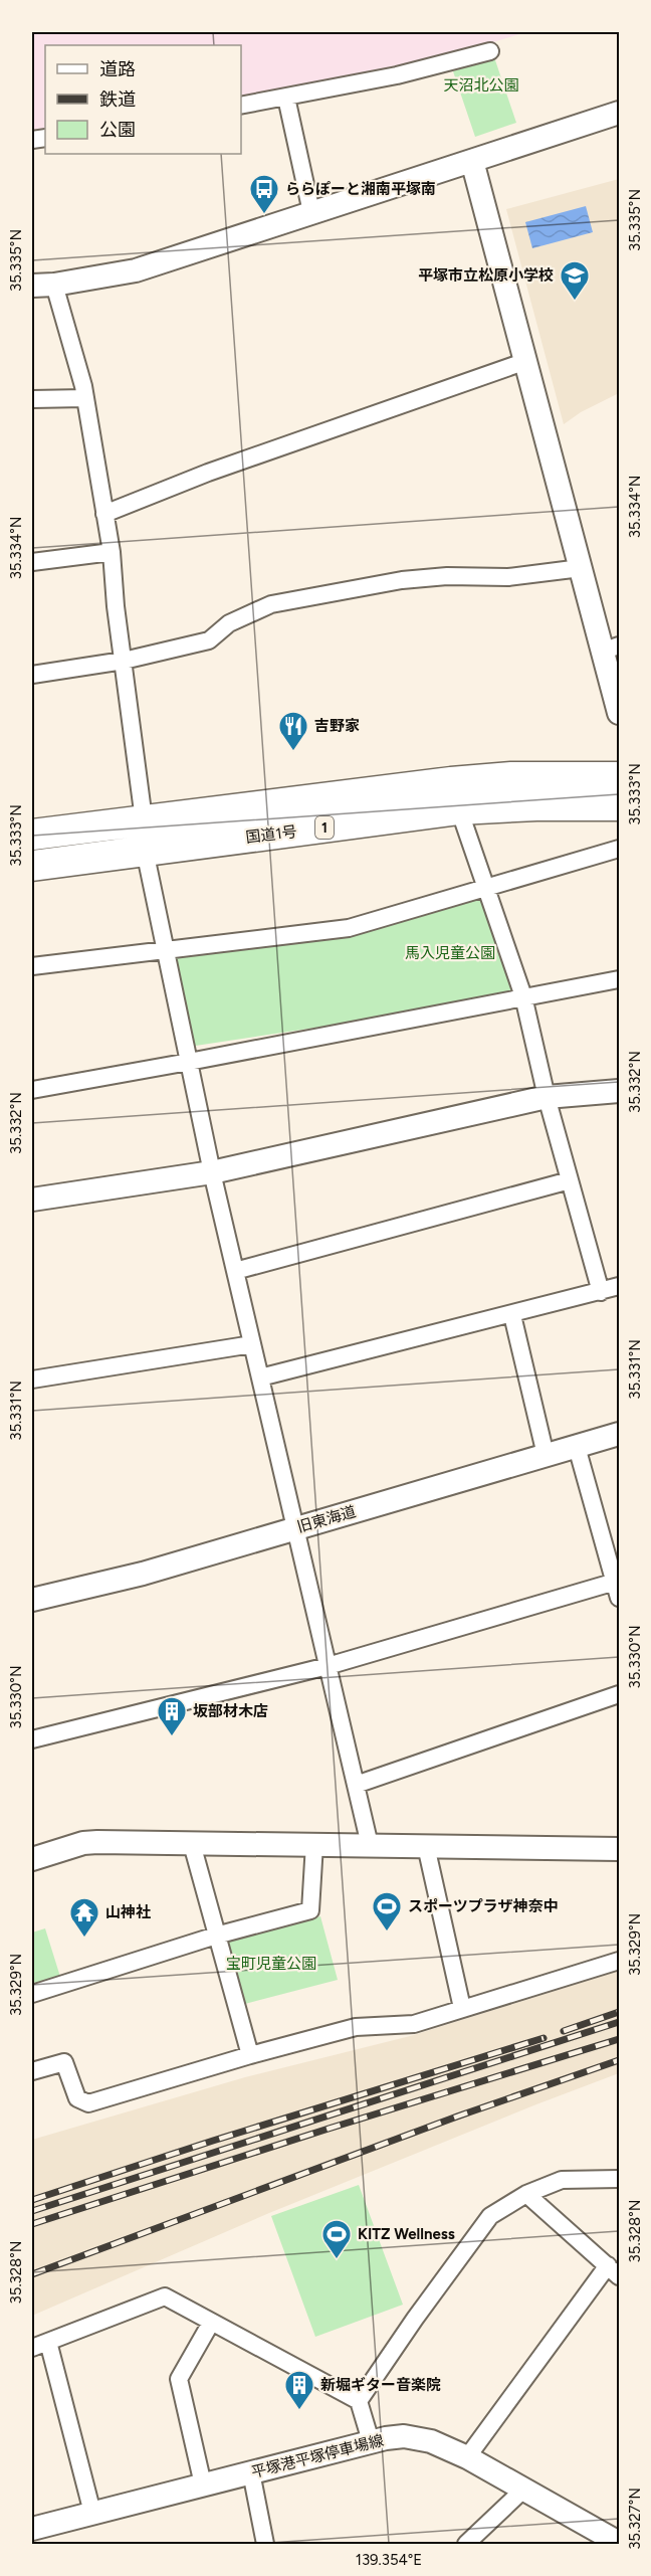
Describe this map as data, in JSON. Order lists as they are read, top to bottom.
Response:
{
  "streets": {
    "highway": ["1", "国道1号"],
    "street": ["旧東海道", "平塚港平塚停車場線"]
  },
  "parks": ["天沼北公園", "馬入児童公園", "宝町児童公園"],
  "places": {
    "bus stop": ["ららぽーと湘南平塚南"],
    "school or university": ["平塚市立松原小学校"],
    "restaurant": ["吉野家"],
    "building": ["坂部材木店", "新堀ギター音楽院"],
    "sports": ["スポーツプラザ神奈中", "KITZ Wellness"],
    "temple": ["山神社"]
  },
  "legend": ["道路", "鉄道", "公園"],
  "coordinates": [
    "35.335°N",
    "35.334°N",
    "35.333°N",
    "35.332°N",
    "35.331°N",
    "35.330°N",
    "35.329°N",
    "35.328°N",
    "35.327°N",
    "139.354°E"
  ]
}
